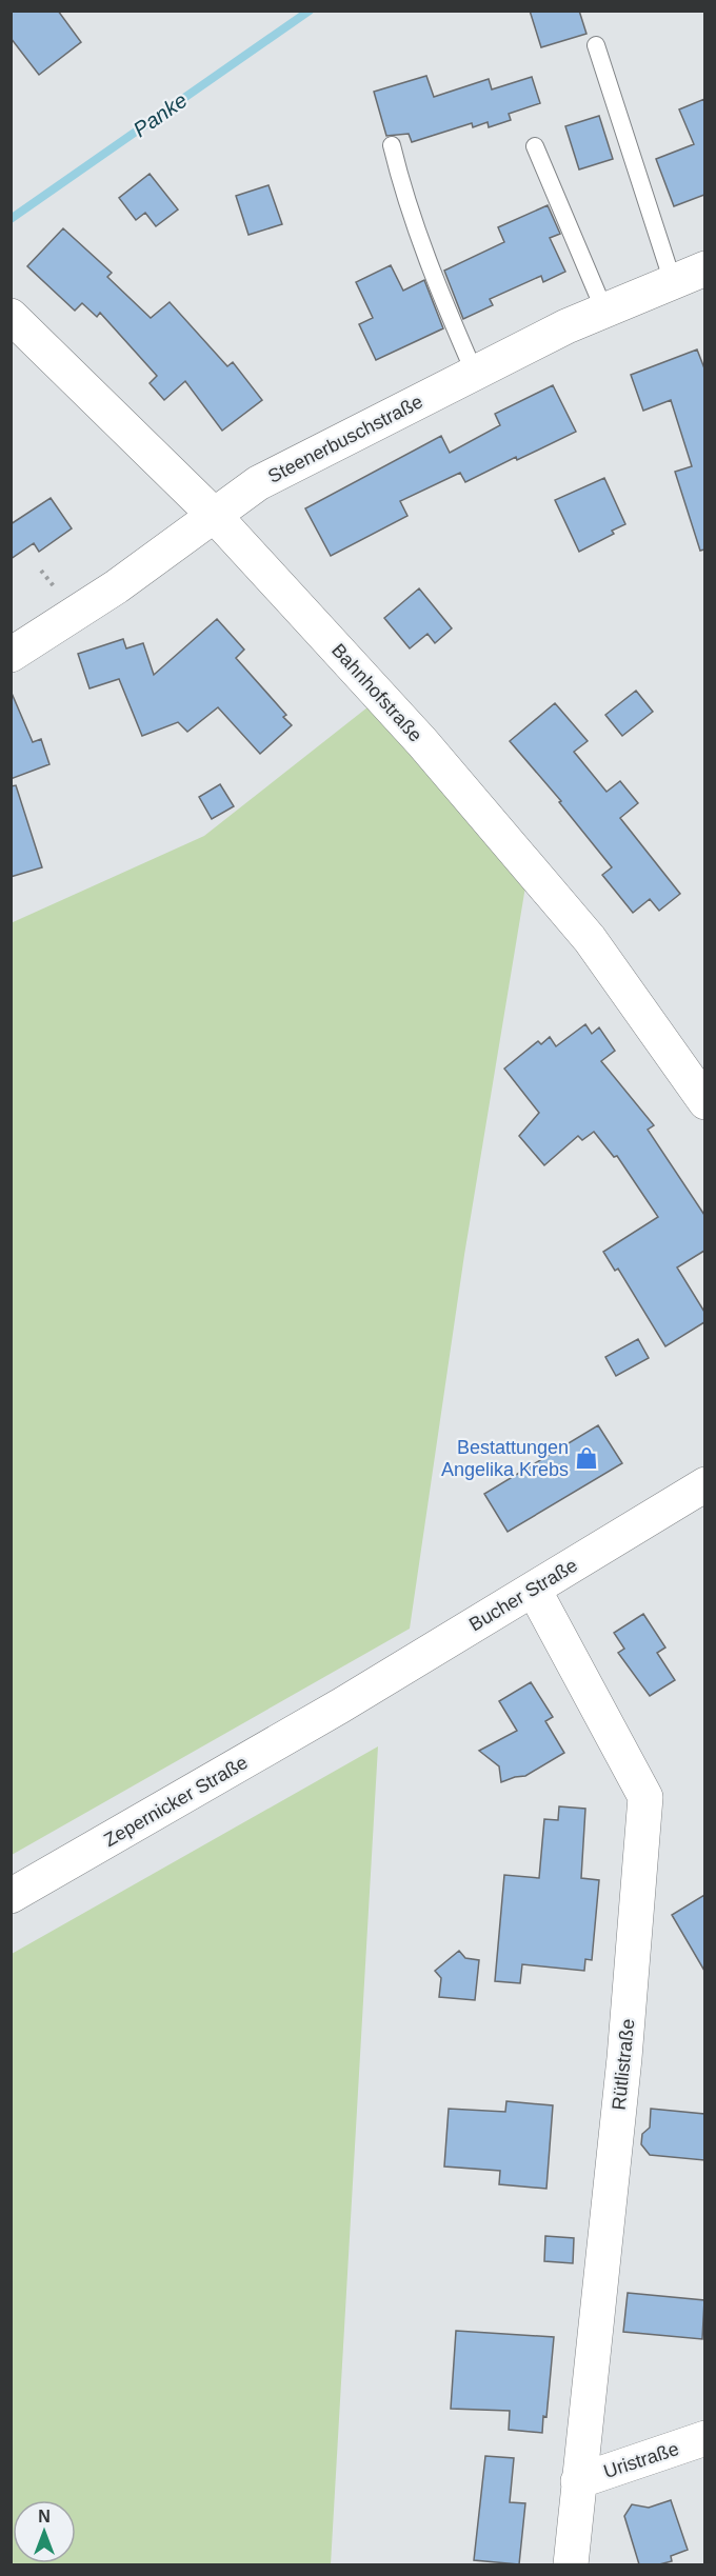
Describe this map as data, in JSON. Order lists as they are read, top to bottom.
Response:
{
  "streets": {
    "street": [
      "Steenerbuschstraße",
      "Bahnhofstraße",
      "Bucher Straße",
      "Zepernicker Straße",
      "Rütlistraße",
      "Uristraße"
    ]
  },
  "crossings": [
    ["Steenerbuschstraße", "Bahnhofstraße"],
    ["Bucher Straße", "Zepernicker Straße"],
    ["Bucher Straße", "Rütlistraße"],
    ["Rütlistraße", "Uristraße"]
  ],
  "water": ["Panke"],
  "places": {
    "shop": ["Bestattungen Angelika Krebs"]
  },
  "north": "top"
}
